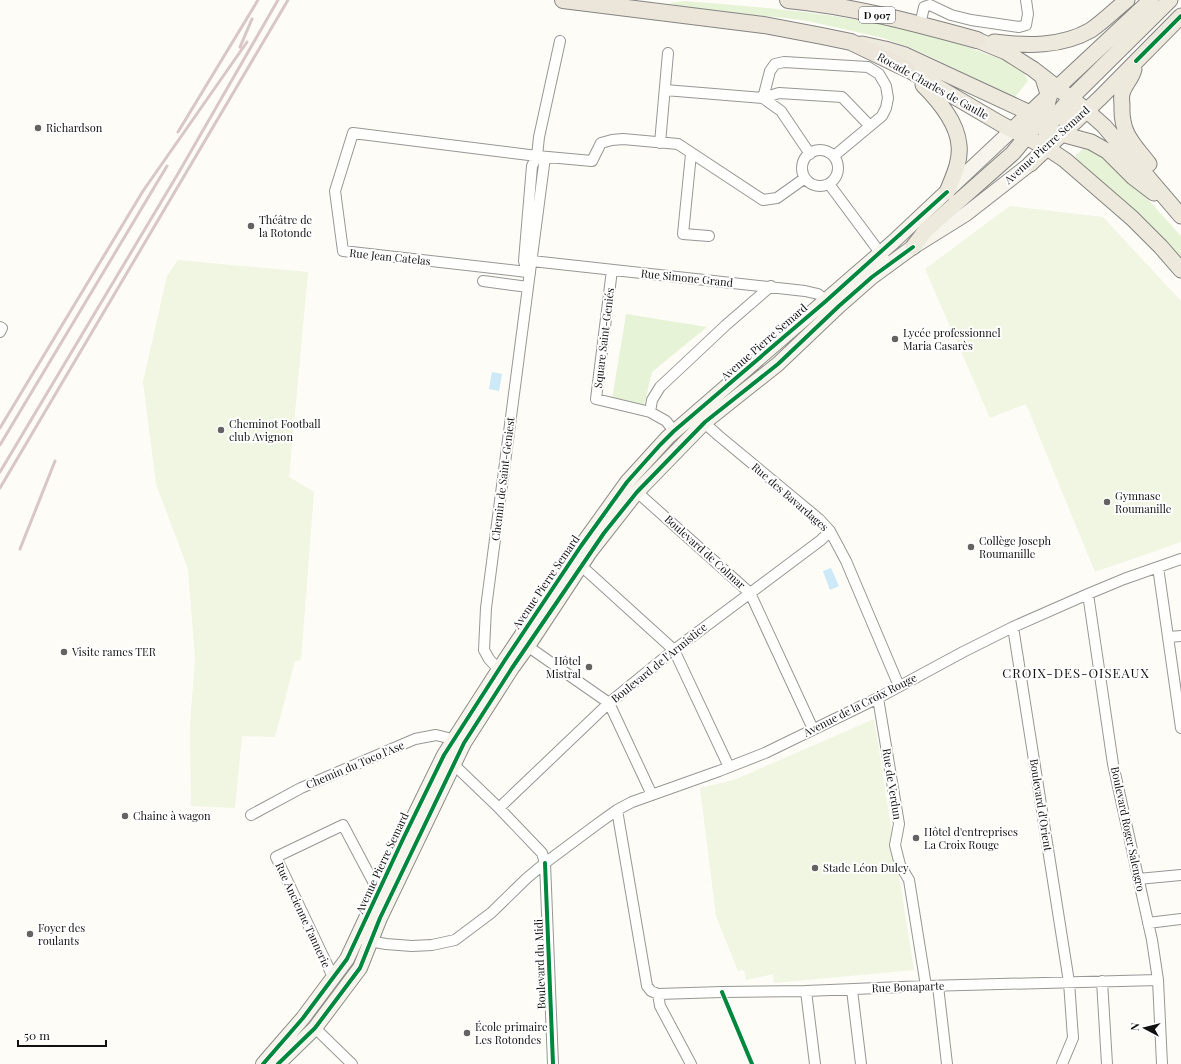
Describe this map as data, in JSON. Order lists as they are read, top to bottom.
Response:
{
  "streets": {
    "highway": ["D 907", "Rocade Charles de Gaulle"],
    "main road": ["Avenue Pierre Semard"],
    "street": [
      "Rue Jean Catelas",
      "Rue Simone Grand",
      "Square Saint-Geniés",
      "Chemin de Saint-Geniest",
      "Rue des Bavardages",
      "Boulevard de Colmar",
      "Boulevard de l'Armistice",
      "Avenue de la Croix Rouge",
      "Chemin du Toco l'Ase",
      "Rue de Verdun",
      "Boulevard d'Orient",
      "Boulevard Roger Salengro",
      "Rue Ancienne Tannerie",
      "Boulevard du Midi",
      "Rue Bonaparte"
    ]
  },
  "crossings": [
    ["D 907", "Avenue Pierre Semard"],
    ["Rocade Charles de Gaulle", "Avenue Pierre Semard"],
    ["Avenue Pierre Semard", "Rue Simone Grand"],
    ["Avenue Pierre Semard", "Square Saint-Geniés"],
    ["Avenue Pierre Semard", "Chemin de Saint-Geniest"],
    ["Avenue Pierre Semard", "Rue des Bavardages"],
    ["Avenue Pierre Semard", "Boulevard de Colmar"],
    ["Avenue Pierre Semard", "Avenue de la Croix Rouge"],
    ["Avenue Pierre Semard", "Chemin du Toco l'Ase"],
    ["Avenue Pierre Semard", "Rue Ancienne Tannerie"],
    ["Rue Jean Catelas", "Chemin de Saint-Geniest"],
    ["Rue Simone Grand", "Square Saint-Geniés"],
    ["Rue Simone Grand", "Chemin de Saint-Geniest"],
    ["Rue des Bavardages", "Boulevard de l'Armistice"],
    ["Rue des Bavardages", "Avenue de la Croix Rouge"],
    ["Boulevard de Colmar", "Boulevard de l'Armistice"],
    ["Boulevard de Colmar", "Avenue de la Croix Rouge"],
    ["Avenue de la Croix Rouge", "Rue de Verdun"],
    ["Avenue de la Croix Rouge", "Boulevard d'Orient"],
    ["Avenue de la Croix Rouge", "Boulevard Roger Salengro"],
    ["Avenue de la Croix Rouge", "Boulevard du Midi"],
    ["Rue de Verdun", "Rue Bonaparte"],
    ["Boulevard d'Orient", "Rue Bonaparte"],
    ["Boulevard Roger Salengro", "Rue Bonaparte"]
  ],
  "districts": ["CROIX-DES-OISEAUX"],
  "places": [
    "Richardson",
    "Théâtre de la Rotonde",
    "Lycée professionnel Maria Casarès",
    "Cheminot Football club Avignon",
    "Gymnase Roumanille",
    "Collège Joseph Roumanille",
    "Visite rames TER",
    "Hôtel Mistral",
    "Chaine à wagon",
    "Hôtel d'entreprises La Croix Rouge",
    "Stade Léon Dulcy",
    "Foyer des roulants",
    "École primaire Les Rotondes"
  ],
  "scale_bar": "50 m",
  "north": "left"
}
